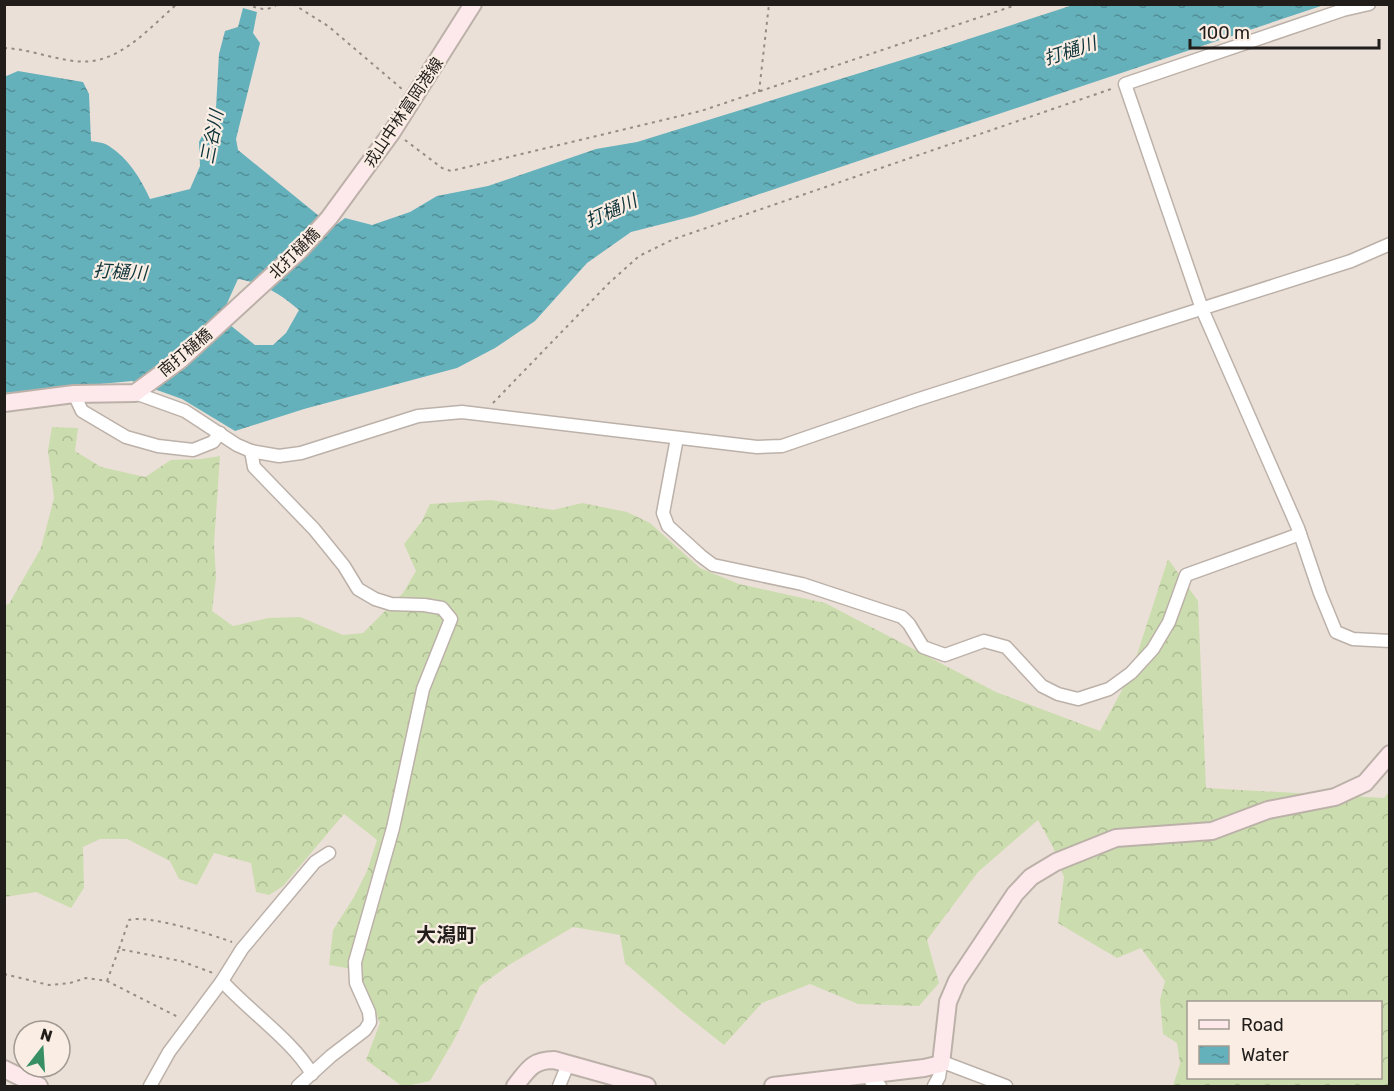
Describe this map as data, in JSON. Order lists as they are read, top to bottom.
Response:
{
  "streets": {
    "main road": ["戎山中林富岡港線", "北打樋橋", "南打樋橋"]
  },
  "crossings": [
    ["戎山中林富岡港線", "北打樋橋"],
    ["北打樋橋", "南打樋橋"]
  ],
  "districts": ["大潟町"],
  "water": ["打樋川", "三谷川"],
  "legend": ["Road", "Water"],
  "scale_bar": "100 m",
  "north": "top"
}
